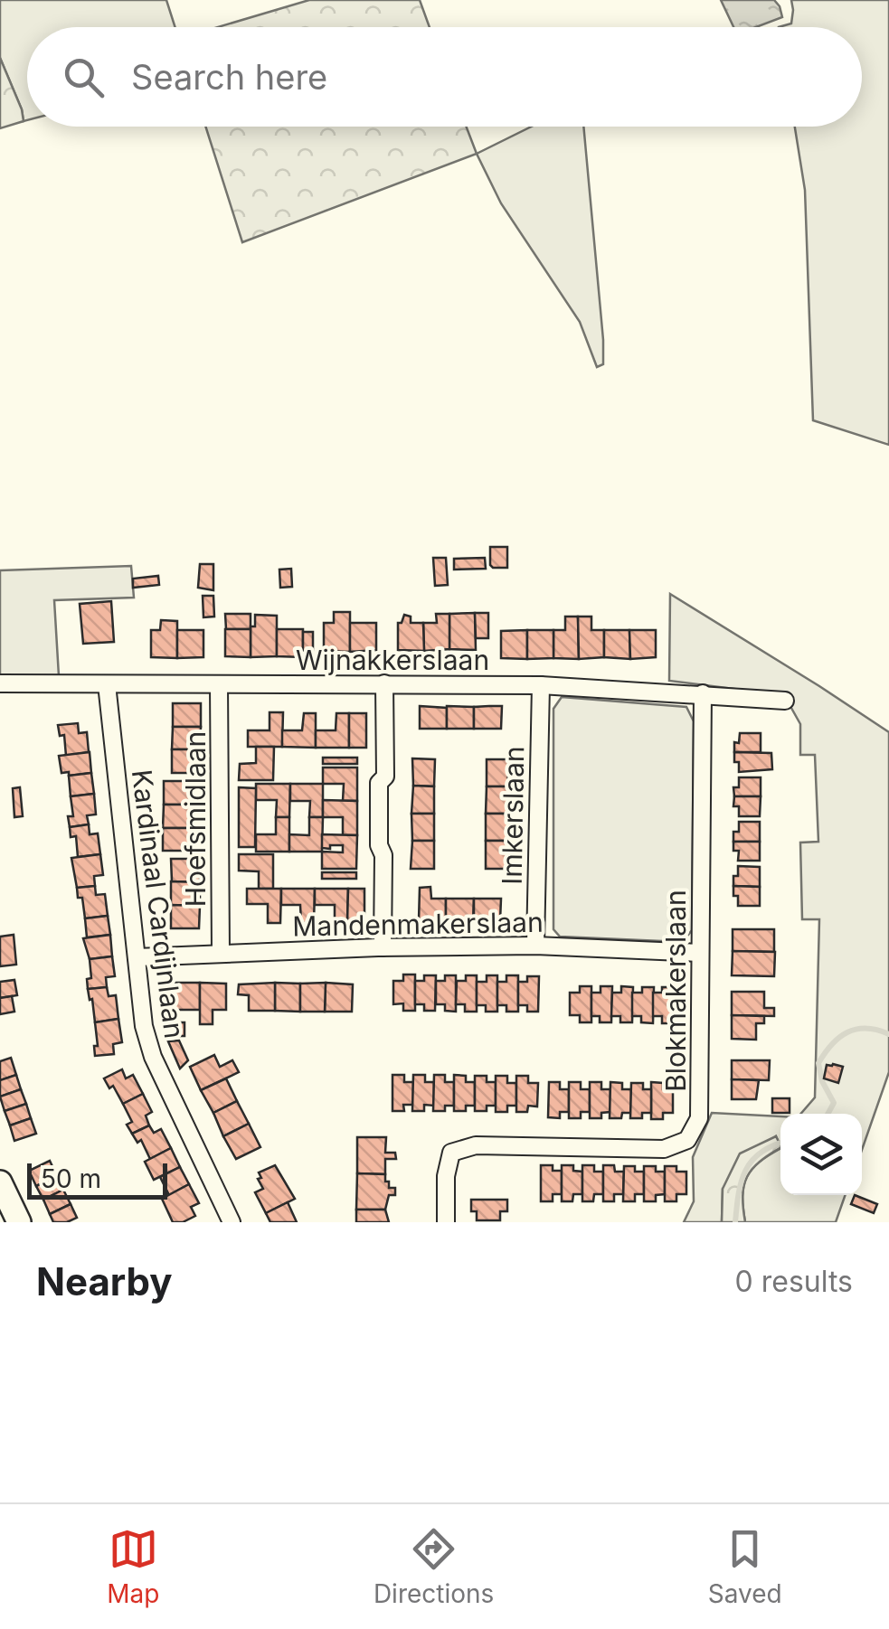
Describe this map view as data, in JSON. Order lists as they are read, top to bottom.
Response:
{
  "streets": {
    "street": [
      "Wijnakkerslaan",
      "Imkerslaan",
      "Hoefsmidlaan",
      "Kardinaal Cardijnlaan",
      "Mandenmakerslaan",
      "Blokmakerslaan"
    ]
  },
  "crossings": [
    ["Wijnakkerslaan", "Imkerslaan"],
    ["Wijnakkerslaan", "Hoefsmidlaan"],
    ["Wijnakkerslaan", "Kardinaal Cardijnlaan"],
    ["Wijnakkerslaan", "Blokmakerslaan"],
    ["Imkerslaan", "Mandenmakerslaan"],
    ["Hoefsmidlaan", "Mandenmakerslaan"],
    ["Kardinaal Cardijnlaan", "Mandenmakerslaan"],
    ["Mandenmakerslaan", "Blokmakerslaan"]
  ],
  "scale_bar": "50 m",
  "page": {
    "search": "Search here",
    "scale": "50 m",
    "heading": ["Nearby", "0 results"],
    "nav": ["Map", "Directions", "Saved"]
  }
}
